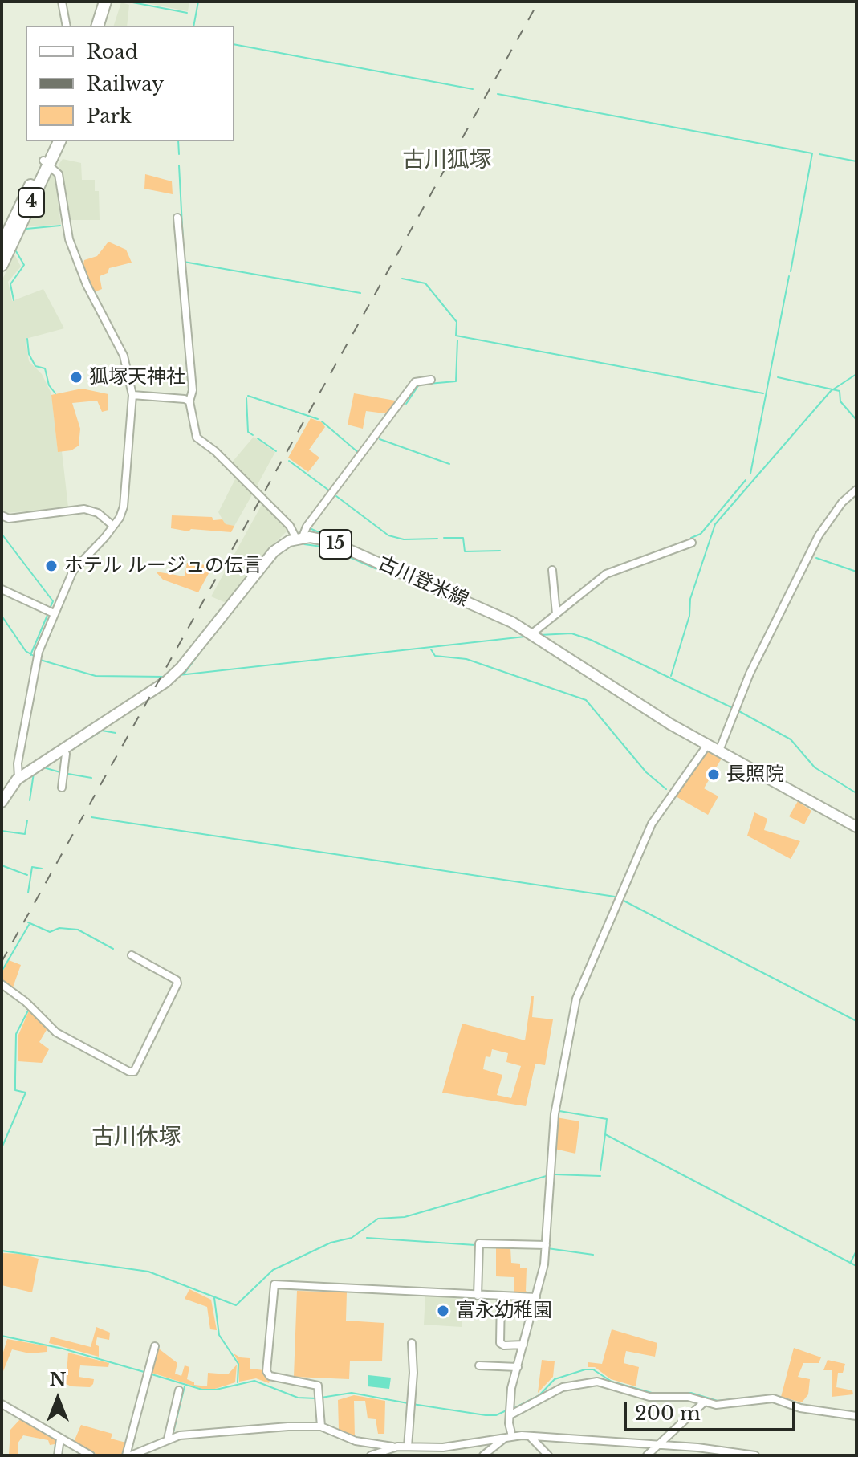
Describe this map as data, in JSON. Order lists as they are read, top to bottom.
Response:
{
  "streets": {
    "highway": ["4"],
    "main road": ["15", "古川登米線"]
  },
  "crossings": [
    ["15", "古川登米線"]
  ],
  "districts": ["古川狐塚", "古川休塚"],
  "places": [
    "狐塚天神社",
    "ホテル ルージュの伝言",
    "長照院",
    "富永幼稚園"
  ],
  "legend": ["Road", "Railway", "Park"],
  "scale_bar": "200 m",
  "north": "top"
}
